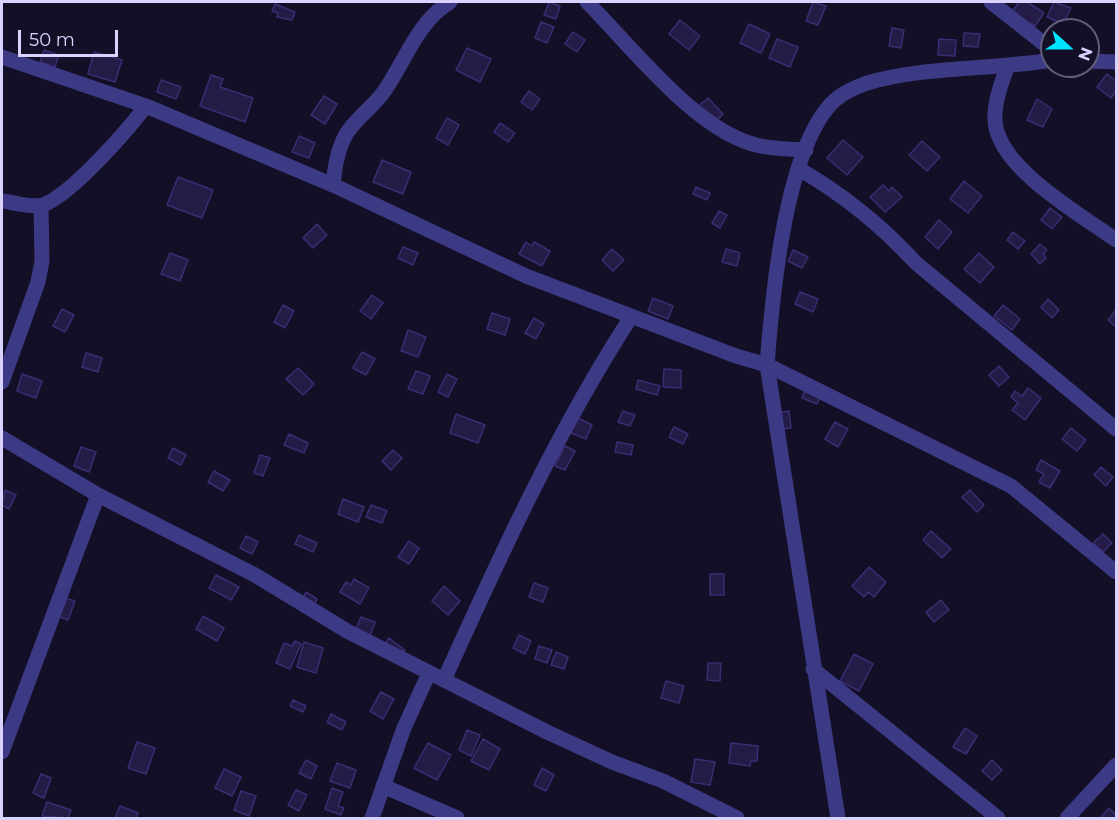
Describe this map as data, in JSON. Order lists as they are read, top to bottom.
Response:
{
  "scale_bar": "50 m",
  "north": "right"
}
